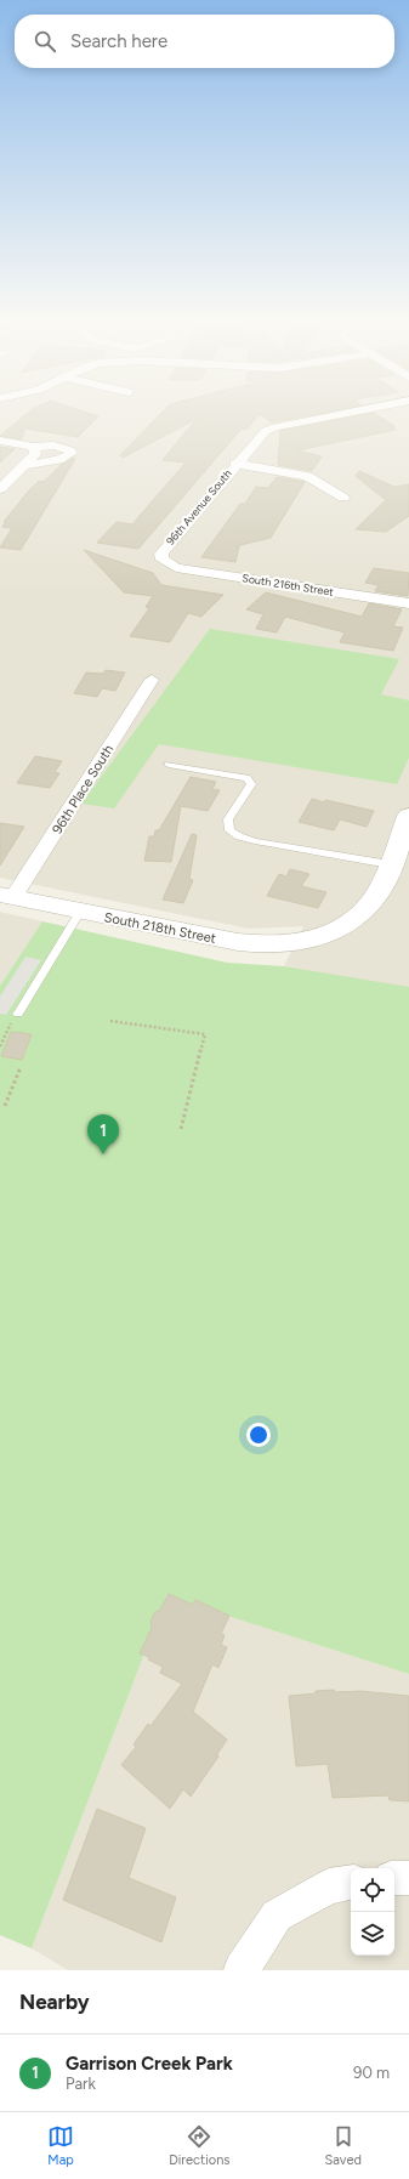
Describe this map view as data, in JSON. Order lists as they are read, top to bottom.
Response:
{
  "streets": {
    "street": [
      "96th Avenue South",
      "South 216th Street",
      "96th Place South",
      "South 218th Street"
    ]
  },
  "crossings": [
    ["96th Avenue South", "South 216th Street"],
    ["96th Place South", "South 218th Street"]
  ],
  "page": {
    "search": "Search here",
    "pins": "1",
    "heading": "Nearby",
    "list": [
      {
        "mark": "1",
        "name": "Garrison Creek Park",
        "note": "Park",
        "value": "90 m"
      }
    ],
    "nav": ["Map", "Directions", "Saved"]
  }
}
